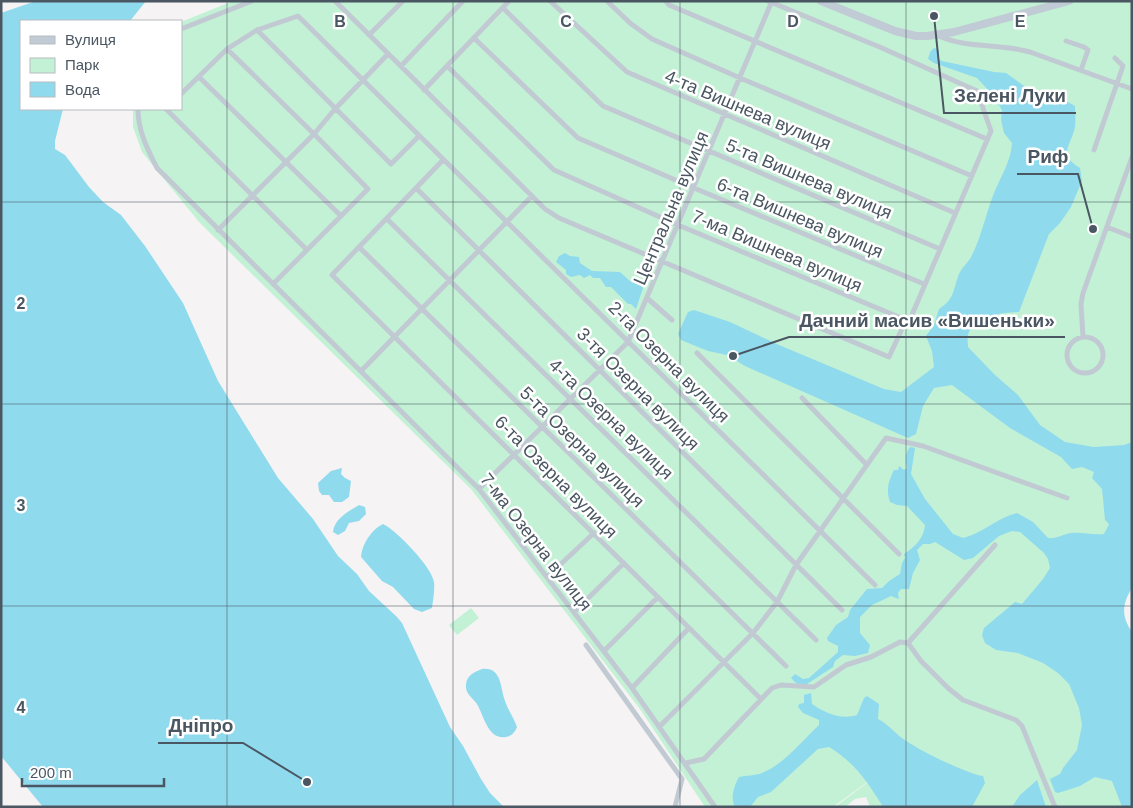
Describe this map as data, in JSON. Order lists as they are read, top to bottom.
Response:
{
  "streets": {
    "street": [
      "4-та Вишнева вулиця",
      "5-та Вишнева вулиця",
      "Центральна вулиця",
      "6-та Вишнева вулиця",
      "7-ма Вишнева вулиця",
      "2-га Озерна вулиця",
      "3-тя Озерна вулиця",
      "4-та Озерна вулиця",
      "5-та Озерна вулиця",
      "6-та Озерна вулиця",
      "7-ма Озерна вулиця"
    ]
  },
  "crossings": [
    ["4-та Вишнева вулиця", "Центральна вулиця"],
    ["5-та Вишнева вулиця", "Центральна вулиця"],
    ["Центральна вулиця", "6-та Вишнева вулиця"],
    ["Центральна вулиця", "7-ма Вишнева вулиця"],
    ["Центральна вулиця", "2-га Озерна вулиця"],
    ["Центральна вулиця", "3-тя Озерна вулиця"],
    ["Центральна вулиця", "4-та Озерна вулиця"],
    ["Центральна вулиця", "5-та Озерна вулиця"],
    ["Центральна вулиця", "6-та Озерна вулиця"],
    ["Центральна вулиця", "7-ма Озерна вулиця"],
    ["5-та Озерна вулиця", "6-та Озерна вулиця"]
  ],
  "places": [
    "Зелені Луки",
    "Риф",
    "Дачний масив «Вишеньки»",
    "Дніпро"
  ],
  "legend": ["Вулиця", "Парк", "Вода"],
  "scale_bar": "200 m",
  "grid": {
    "columns": [
      "B",
      "C",
      "D",
      "E"
    ],
    "rows": ["2", "3", "4"]
  }
}
